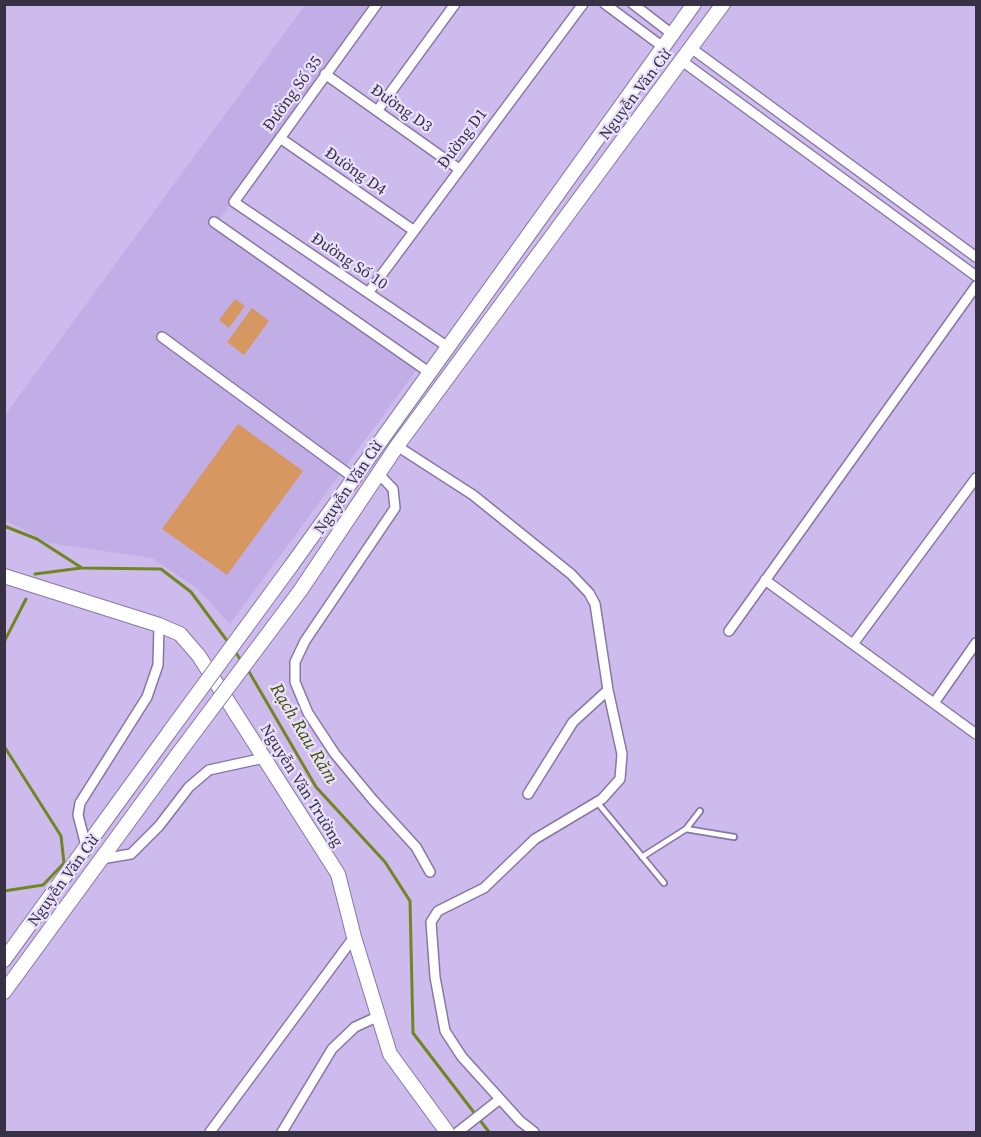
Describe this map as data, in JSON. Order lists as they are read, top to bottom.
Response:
{
  "streets": {
    "main road": ["Nguyễn Văn Cừ", "Nguyễn Văn Trường"],
    "street": [
      "Đường Số 35",
      "Đường D3",
      "Đường D1",
      "Đường D4",
      "Đường Số 10"
    ]
  },
  "crossings": [
    ["Đường Số 35", "Đường D3"],
    ["Đường Số 35", "Đường D4"],
    ["Đường Số 35", "Đường Số 10"],
    ["Nguyễn Văn Cừ", "Đường Số 10"],
    ["Đường D3", "Đường D1"],
    ["Đường D1", "Đường D4"],
    ["Đường D1", "Đường Số 10"]
  ],
  "water": ["Rạch Rau Răm"]
}
